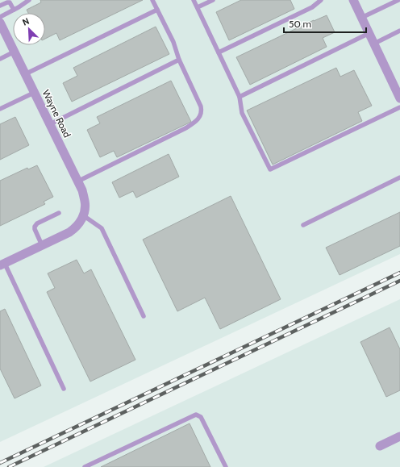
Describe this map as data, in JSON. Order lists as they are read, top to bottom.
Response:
{
  "streets": {
    "street": ["Wayne Road"]
  },
  "scale_bar": "50 m",
  "north": "top left"
}
